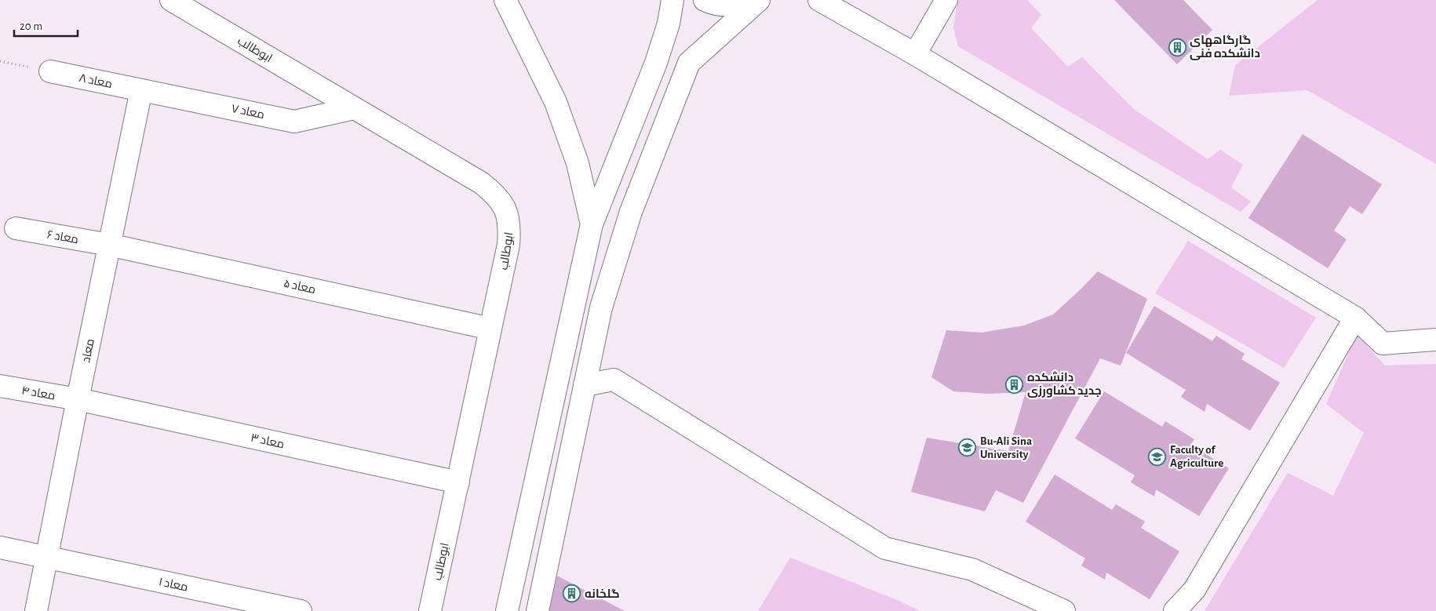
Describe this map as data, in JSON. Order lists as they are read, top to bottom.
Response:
{
  "streets": {
    "street": [
      "ابوطالب",
      "معاد ۸",
      "معاد ۷",
      "معاد ۶",
      "معاد ۵",
      "معاد",
      "معاد ۴",
      "معاد ۳",
      "معاد ۱"
    ]
  },
  "crossings": [
    ["ابوطالب", "معاد ۷"],
    ["ابوطالب", "معاد ۵"],
    ["ابوطالب", "معاد ۳"],
    ["معاد ۸", "معاد ۷"],
    ["معاد ۸", "معاد"],
    ["معاد ۷", "معاد"],
    ["معاد ۶", "معاد ۵"],
    ["معاد ۶", "معاد"],
    ["معاد ۵", "معاد"],
    ["معاد", "معاد ۴"],
    ["معاد", "معاد ۳"],
    ["معاد", "معاد ۱"],
    ["معاد ۴", "معاد ۳"]
  ],
  "places": {
    "building": ["گارگاههای دانشکده فنی", "دانشکده جدید کشاورزی", "گلخانه"],
    "school or university": ["Bu-Ali Sina University", "Faculty of Agriculture"]
  },
  "scale_bar": "20 m"
}
